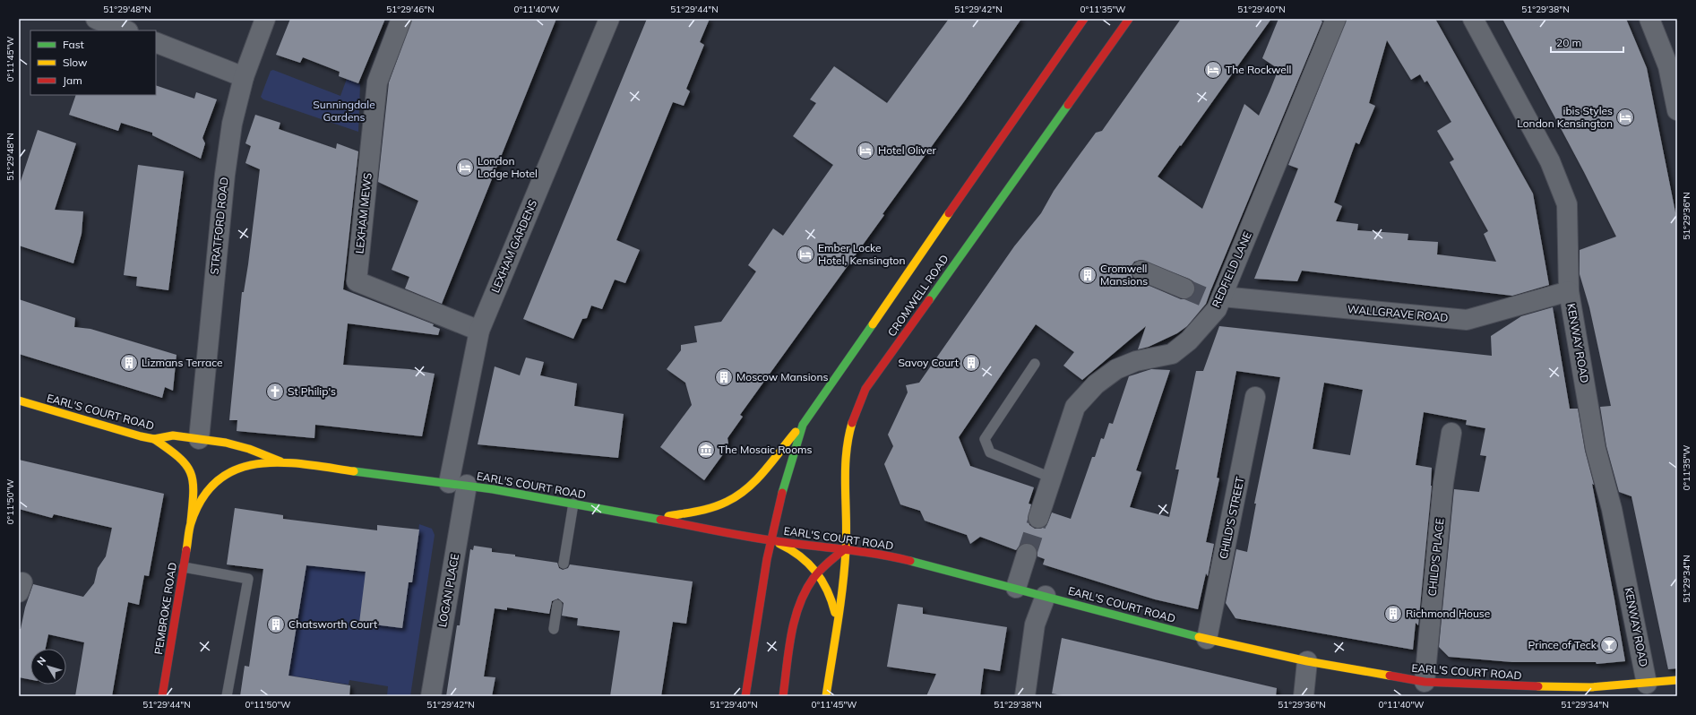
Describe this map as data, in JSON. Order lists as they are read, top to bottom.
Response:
{
  "streets": {
    "main road": ["CROMWELL ROAD", "EARL'S COURT ROAD", "PEMBROKE ROAD"],
    "street": [
      "LEXHAM MEWS",
      "STRATFORD ROAD",
      "LEXHAM GARDENS",
      "REDFIELD LANE",
      "WALLGRAVE ROAD",
      "KENWAY ROAD",
      "CHILD'S STREET",
      "CHILD'S PLACE",
      "LOGAN PLACE"
    ]
  },
  "crossings": [
    ["LEXHAM MEWS", "LEXHAM GARDENS"],
    ["STRATFORD ROAD", "EARL'S COURT ROAD"],
    ["LEXHAM GARDENS", "EARL'S COURT ROAD"],
    ["LEXHAM GARDENS", "LOGAN PLACE"],
    ["REDFIELD LANE", "WALLGRAVE ROAD"],
    ["CROMWELL ROAD", "EARL'S COURT ROAD"],
    ["WALLGRAVE ROAD", "KENWAY ROAD"],
    ["KENWAY ROAD", "EARL'S COURT ROAD"],
    ["EARL'S COURT ROAD", "CHILD'S STREET"],
    ["EARL'S COURT ROAD", "CHILD'S PLACE"],
    ["EARL'S COURT ROAD", "LOGAN PLACE"],
    ["EARL'S COURT ROAD", "PEMBROKE ROAD"]
  ],
  "parks": ["Sunningdale Gardens"],
  "places": {
    "hotel": [
      "The Rockwell",
      "ibis Styles London Kensington",
      "Hotel Oliver",
      "London Lodge Hotel",
      "Ember Locke Hotel, Kensington"
    ],
    "building": [
      "Cromwell Mansions",
      "Lizmans Terrace",
      "Savoy Court",
      "Moscow Mansions",
      "Richmond House",
      "Chatsworth Court"
    ],
    "church": ["St Philip's"],
    "museum": ["The Mosaic Rooms"],
    "bar": ["Prince of Teck"]
  },
  "legend": ["Fast", "Slow", "Jam"],
  "scale_bar": "20 m",
  "north": "top left",
  "coordinates": [
    "51°29'48\"N",
    "51°29'46\"N",
    "0°11'40\"W",
    "51°29'44\"N",
    "51°29'42\"N",
    "0°11'35\"W",
    "51°29'40\"N",
    "51°29'38\"N",
    "0°11'45\"W",
    "51°29'36\"N",
    "0°11'50\"W",
    "51°29'34\"N"
  ]
}
